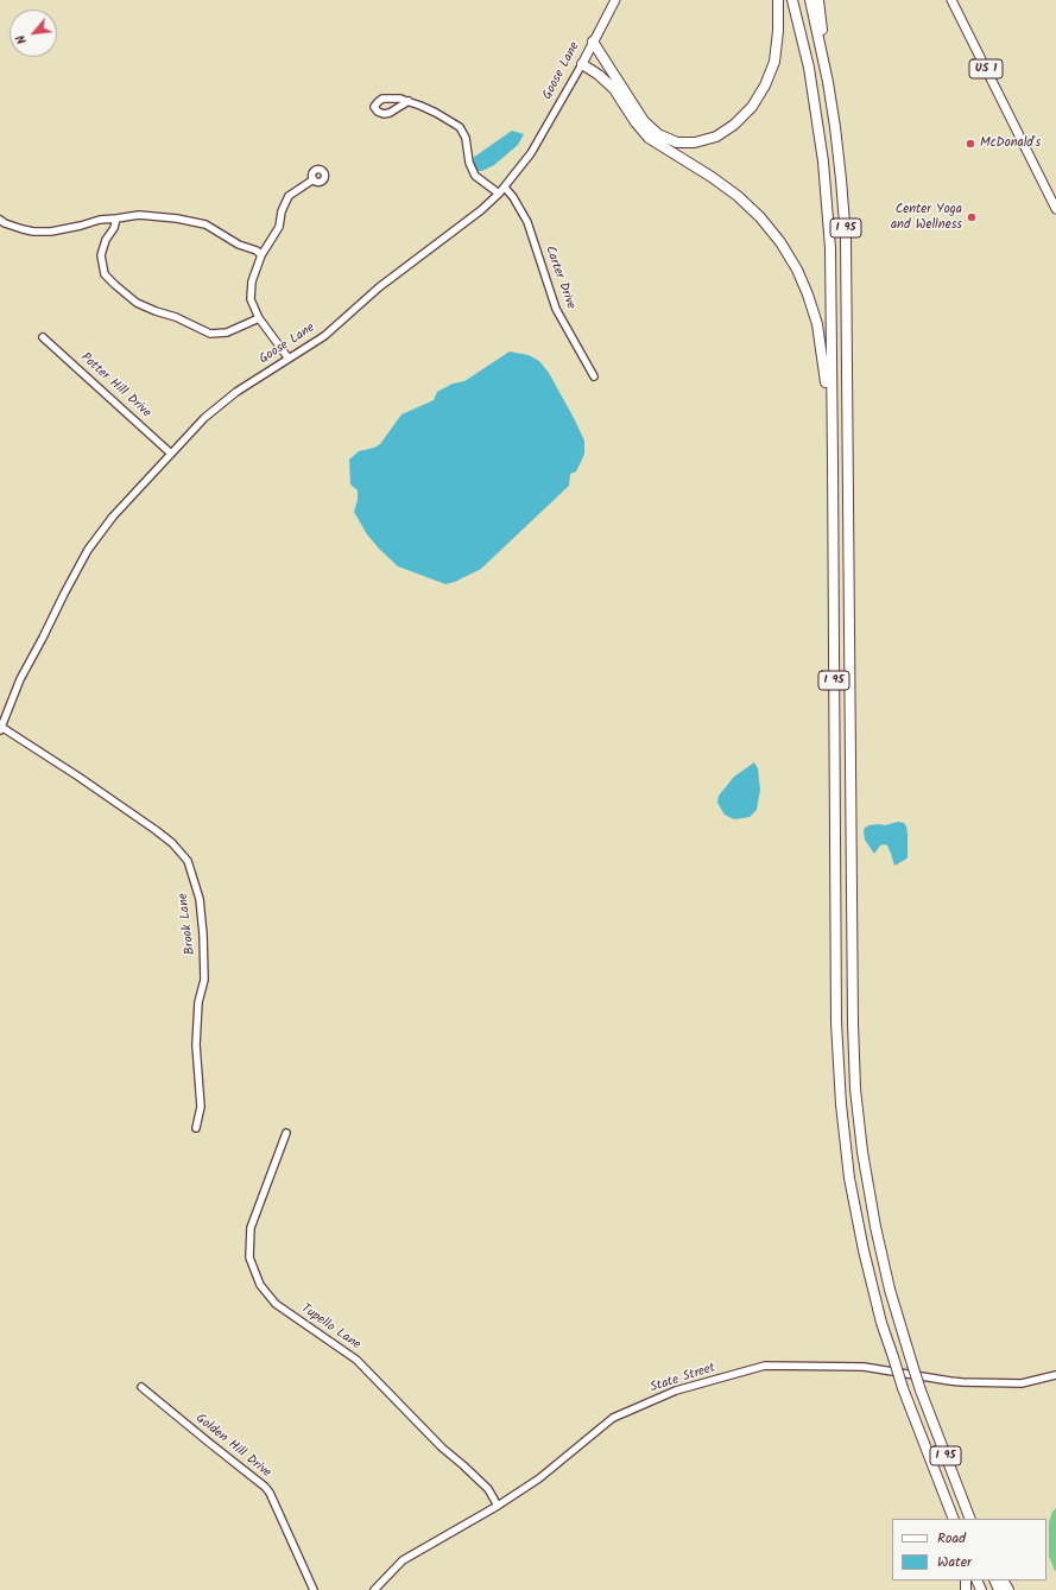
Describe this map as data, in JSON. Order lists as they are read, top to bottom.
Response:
{
  "streets": {
    "highway": ["I 95"],
    "main road": ["US 1", "Goose Lane"],
    "street": [
      "Carter Drive",
      "Potter Hill Drive",
      "Brook Lane",
      "Tupello Lane",
      "State Street",
      "Golden Hill Drive"
    ]
  },
  "crossings": [
    ["Goose Lane", "Carter Drive"],
    ["Goose Lane", "Potter Hill Drive"],
    ["Goose Lane", "Brook Lane"],
    ["Tupello Lane", "State Street"]
  ],
  "places": ["McDonald's", "Center Yoga and Wellness"],
  "legend": ["Road", "Water"],
  "north": "bottom left"
}
